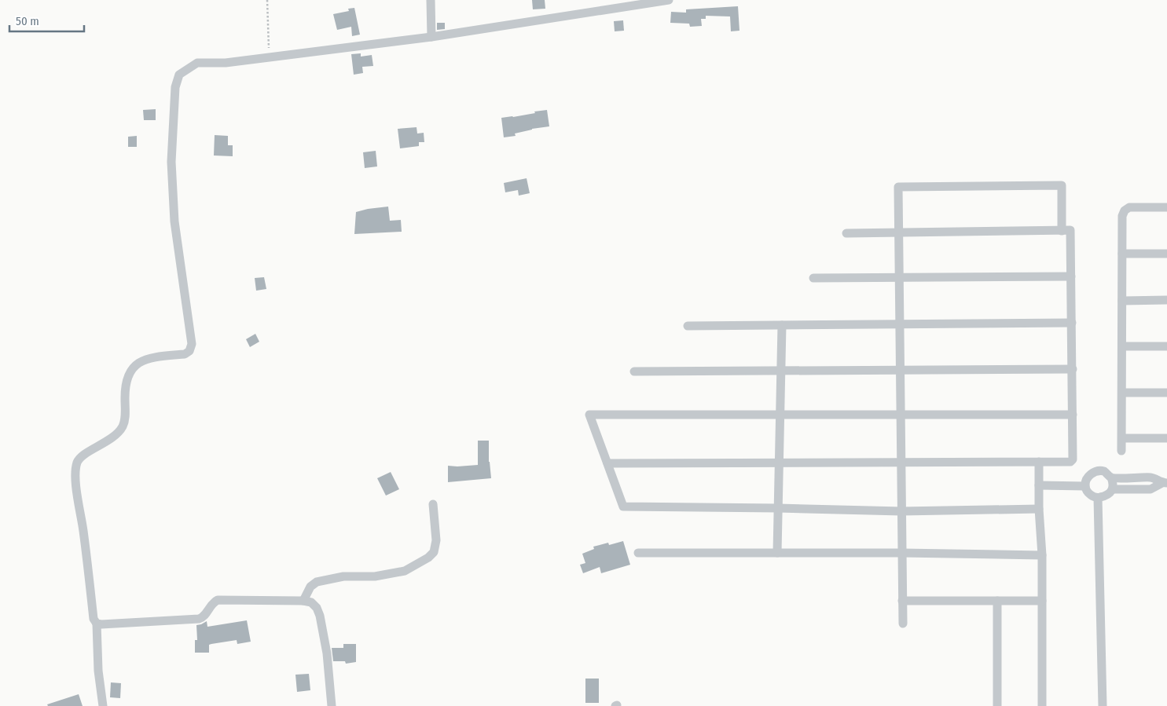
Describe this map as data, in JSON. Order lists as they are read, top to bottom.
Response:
{
  "scale_bar": "50 m"
}
